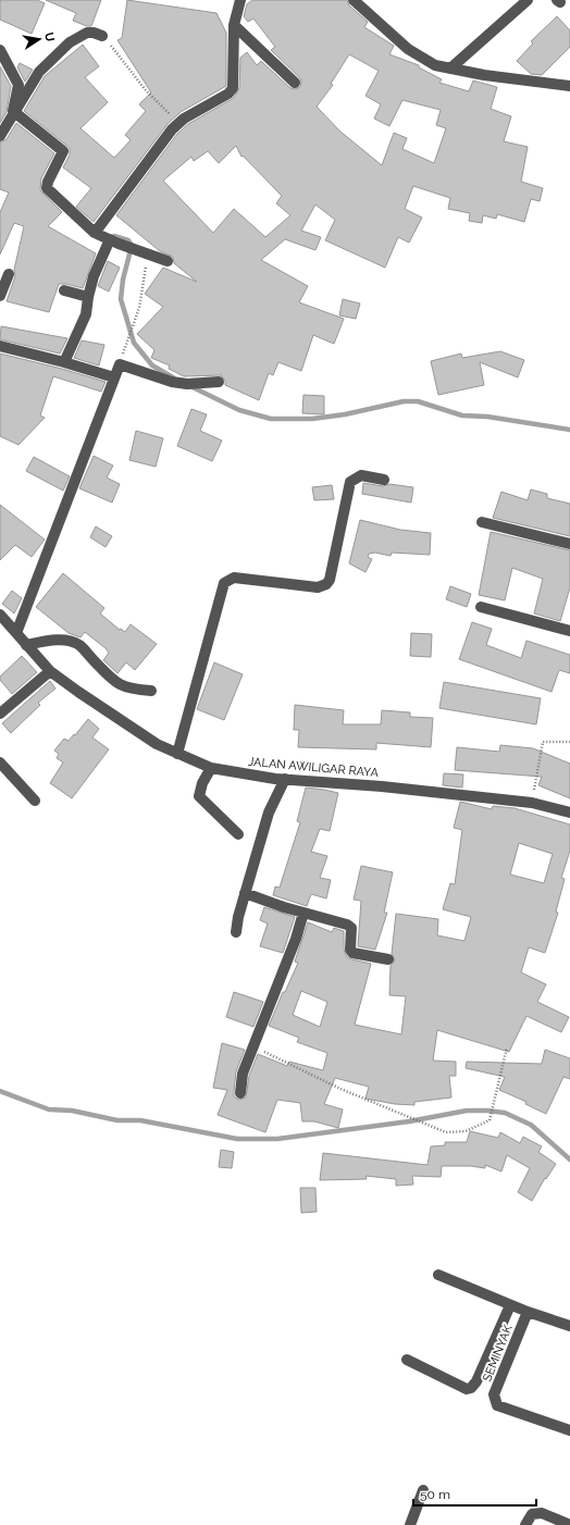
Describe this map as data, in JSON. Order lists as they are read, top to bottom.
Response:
{
  "streets": {
    "street": ["JALAN AWILIGAR RAYA", "SEMINYAK"]
  },
  "scale_bar": "50 m",
  "north": "right"
}
